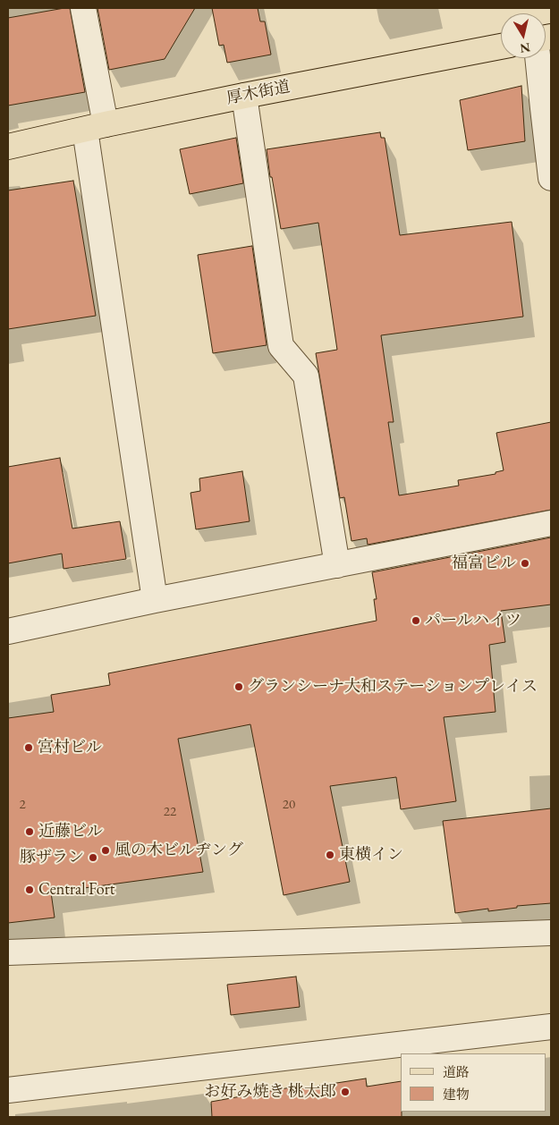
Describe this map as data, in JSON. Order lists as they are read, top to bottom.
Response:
{
  "streets": {
    "main road": ["厚木街道"]
  },
  "places": [
    "福富ビル",
    "パールハイツ",
    "グランシーナ大和ステーションプレイス",
    "宮村ビル",
    "近藤ビル",
    "風の木ビルヂング",
    "東横イン",
    "豚ザラン",
    "Central Fort",
    "お好み焼き 桃太郎"
  ],
  "house_numbers": ["2", "20", "22"],
  "legend": ["道路", "建物"],
  "north": "bottom"
}
